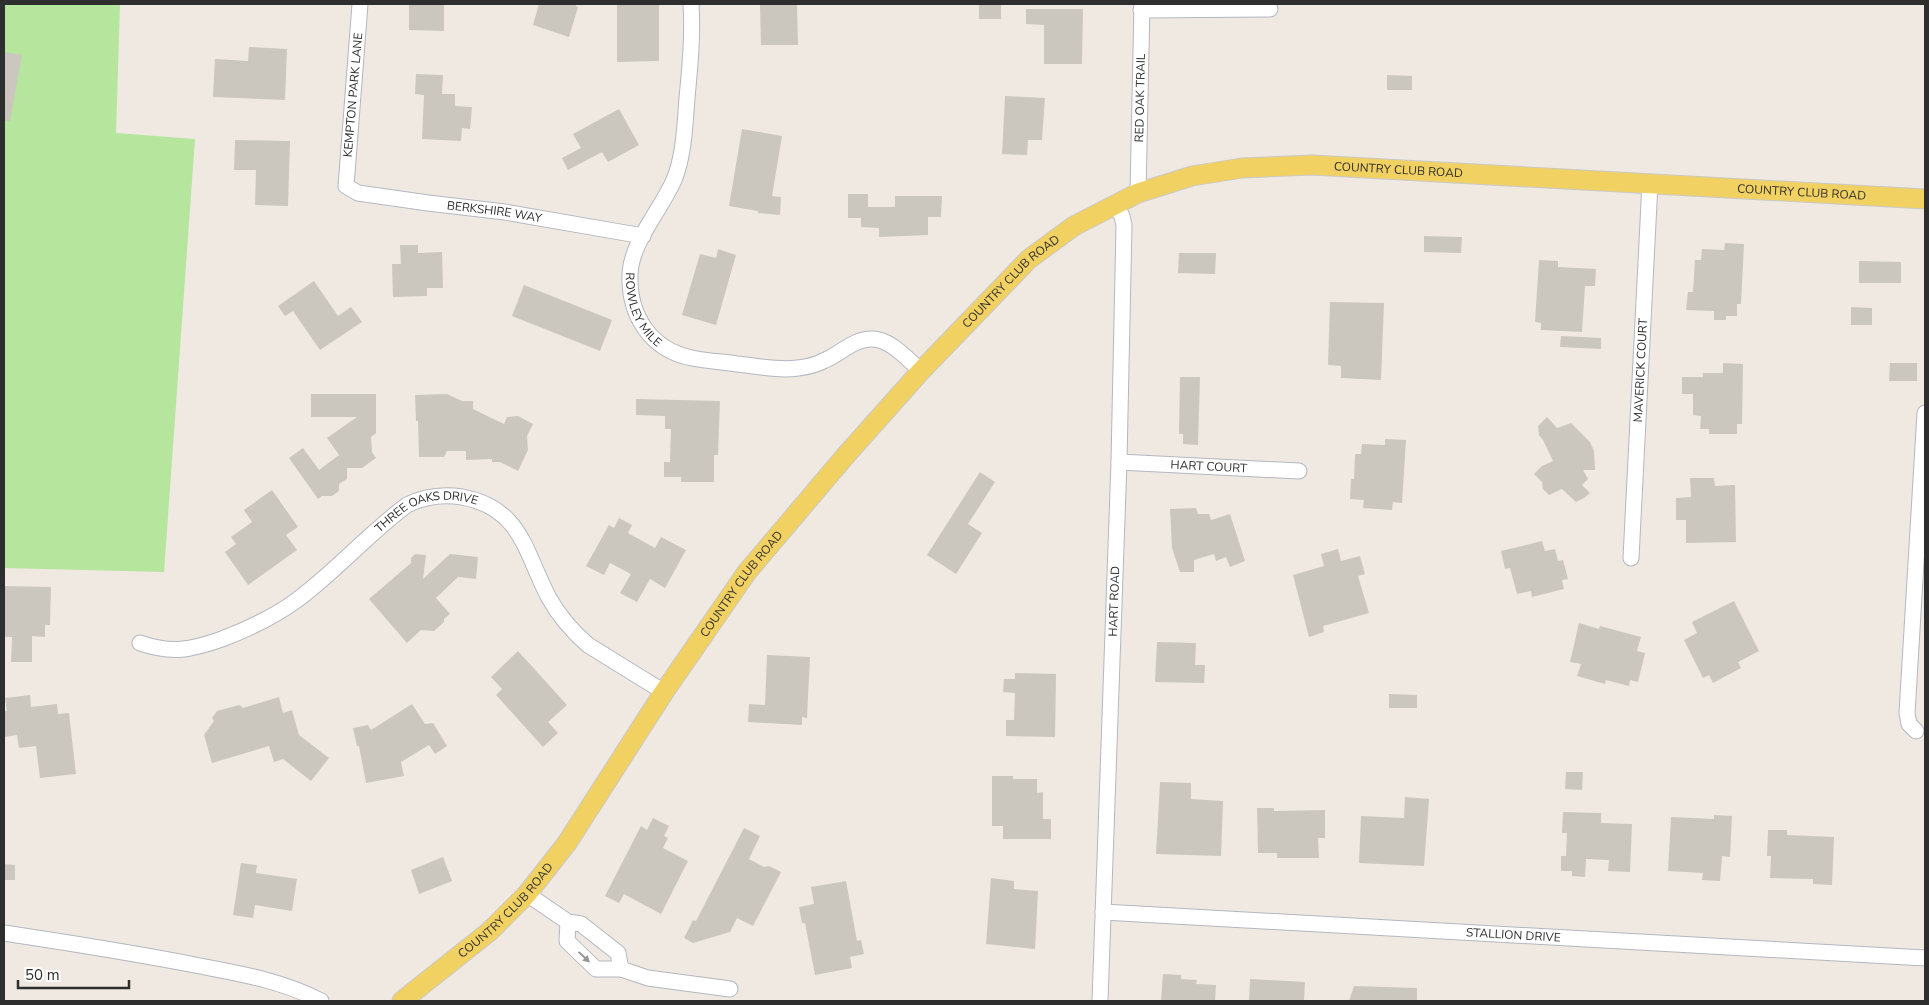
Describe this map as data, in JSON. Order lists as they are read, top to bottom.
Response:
{
  "streets": {
    "main road": ["COUNTRY CLUB ROAD"],
    "street": [
      "KEMPTON PARK LANE",
      "RED OAK TRAIL",
      "BERKSHIRE WAY",
      "ROWLEY MILE",
      "MAVERICK COURT",
      "HART COURT",
      "THREE OAKS DRIVE",
      "HART ROAD",
      "STALLION DRIVE"
    ]
  },
  "crossings": [
    ["KEMPTON PARK LANE", "BERKSHIRE WAY"],
    ["RED OAK TRAIL", "COUNTRY CLUB ROAD"],
    ["COUNTRY CLUB ROAD", "ROWLEY MILE"],
    ["COUNTRY CLUB ROAD", "MAVERICK COURT"],
    ["COUNTRY CLUB ROAD", "THREE OAKS DRIVE"],
    ["COUNTRY CLUB ROAD", "HART ROAD"],
    ["BERKSHIRE WAY", "ROWLEY MILE"],
    ["HART COURT", "HART ROAD"],
    ["HART ROAD", "STALLION DRIVE"]
  ],
  "scale_bar": "50 m"
}
